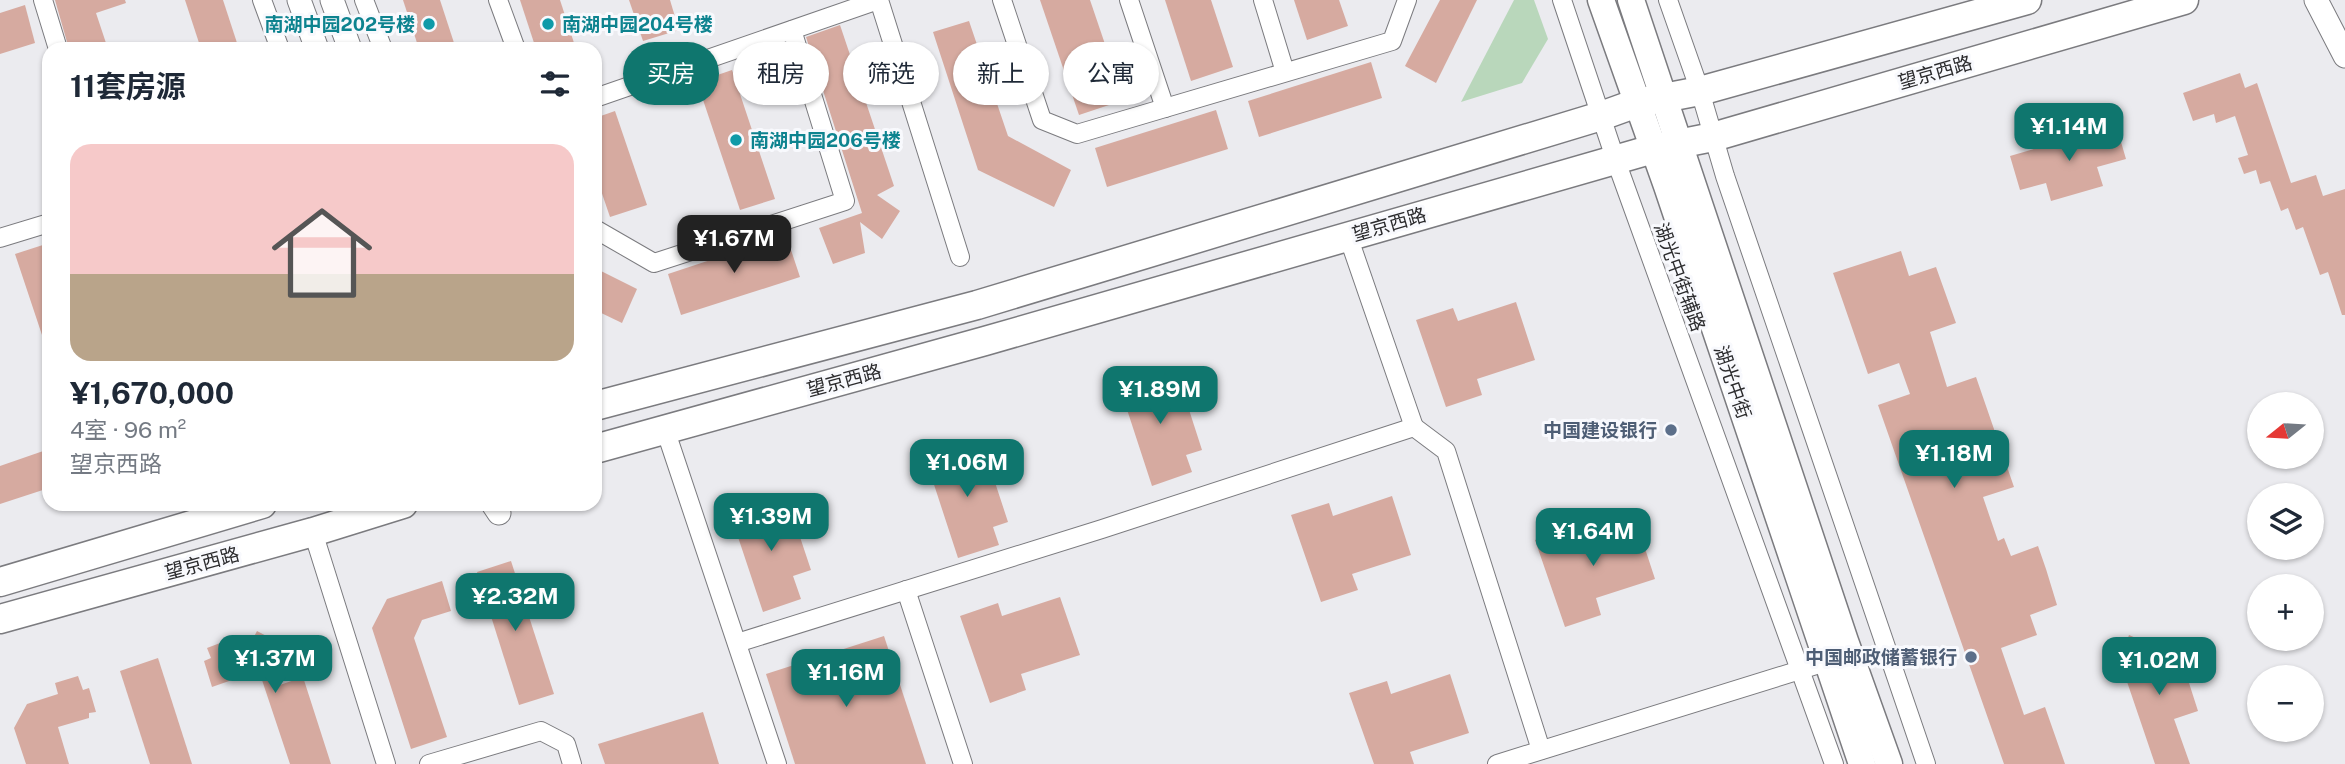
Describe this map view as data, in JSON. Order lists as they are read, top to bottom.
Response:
{
  "streets": {
    "main road": ["望京西路", "湖光中街"],
    "street": ["湖光中街辅路"]
  },
  "crossings": [
    ["望京西路", "湖光中街辅路"],
    ["望京西路", "湖光中街"]
  ],
  "places": [
    "南湖中园202号楼",
    "南湖中园204号楼",
    "南湖中园206号楼",
    "中国建设银行",
    "中国邮政储蓄银行"
  ],
  "north": "left",
  "page": {
    "chip": [
      "买房",
      "租房",
      "筛选",
      "新上",
      "公寓"
    ],
    "heading": "11套房源",
    "price": [
      "¥1.14M",
      "¥1.67M",
      "¥1.89M",
      "¥1.18M",
      "¥1.06M",
      "¥1.39M",
      "¥1.64M",
      "¥2.32M",
      "¥1.37M",
      "¥1.02M",
      "¥1.16M"
    ],
    "list": [
      {
        "name": "¥1,670,000",
        "note": "4室 · 96 m² · 望京西路"
      }
    ],
    "map_buttons": ["+", "−"]
  }
}
